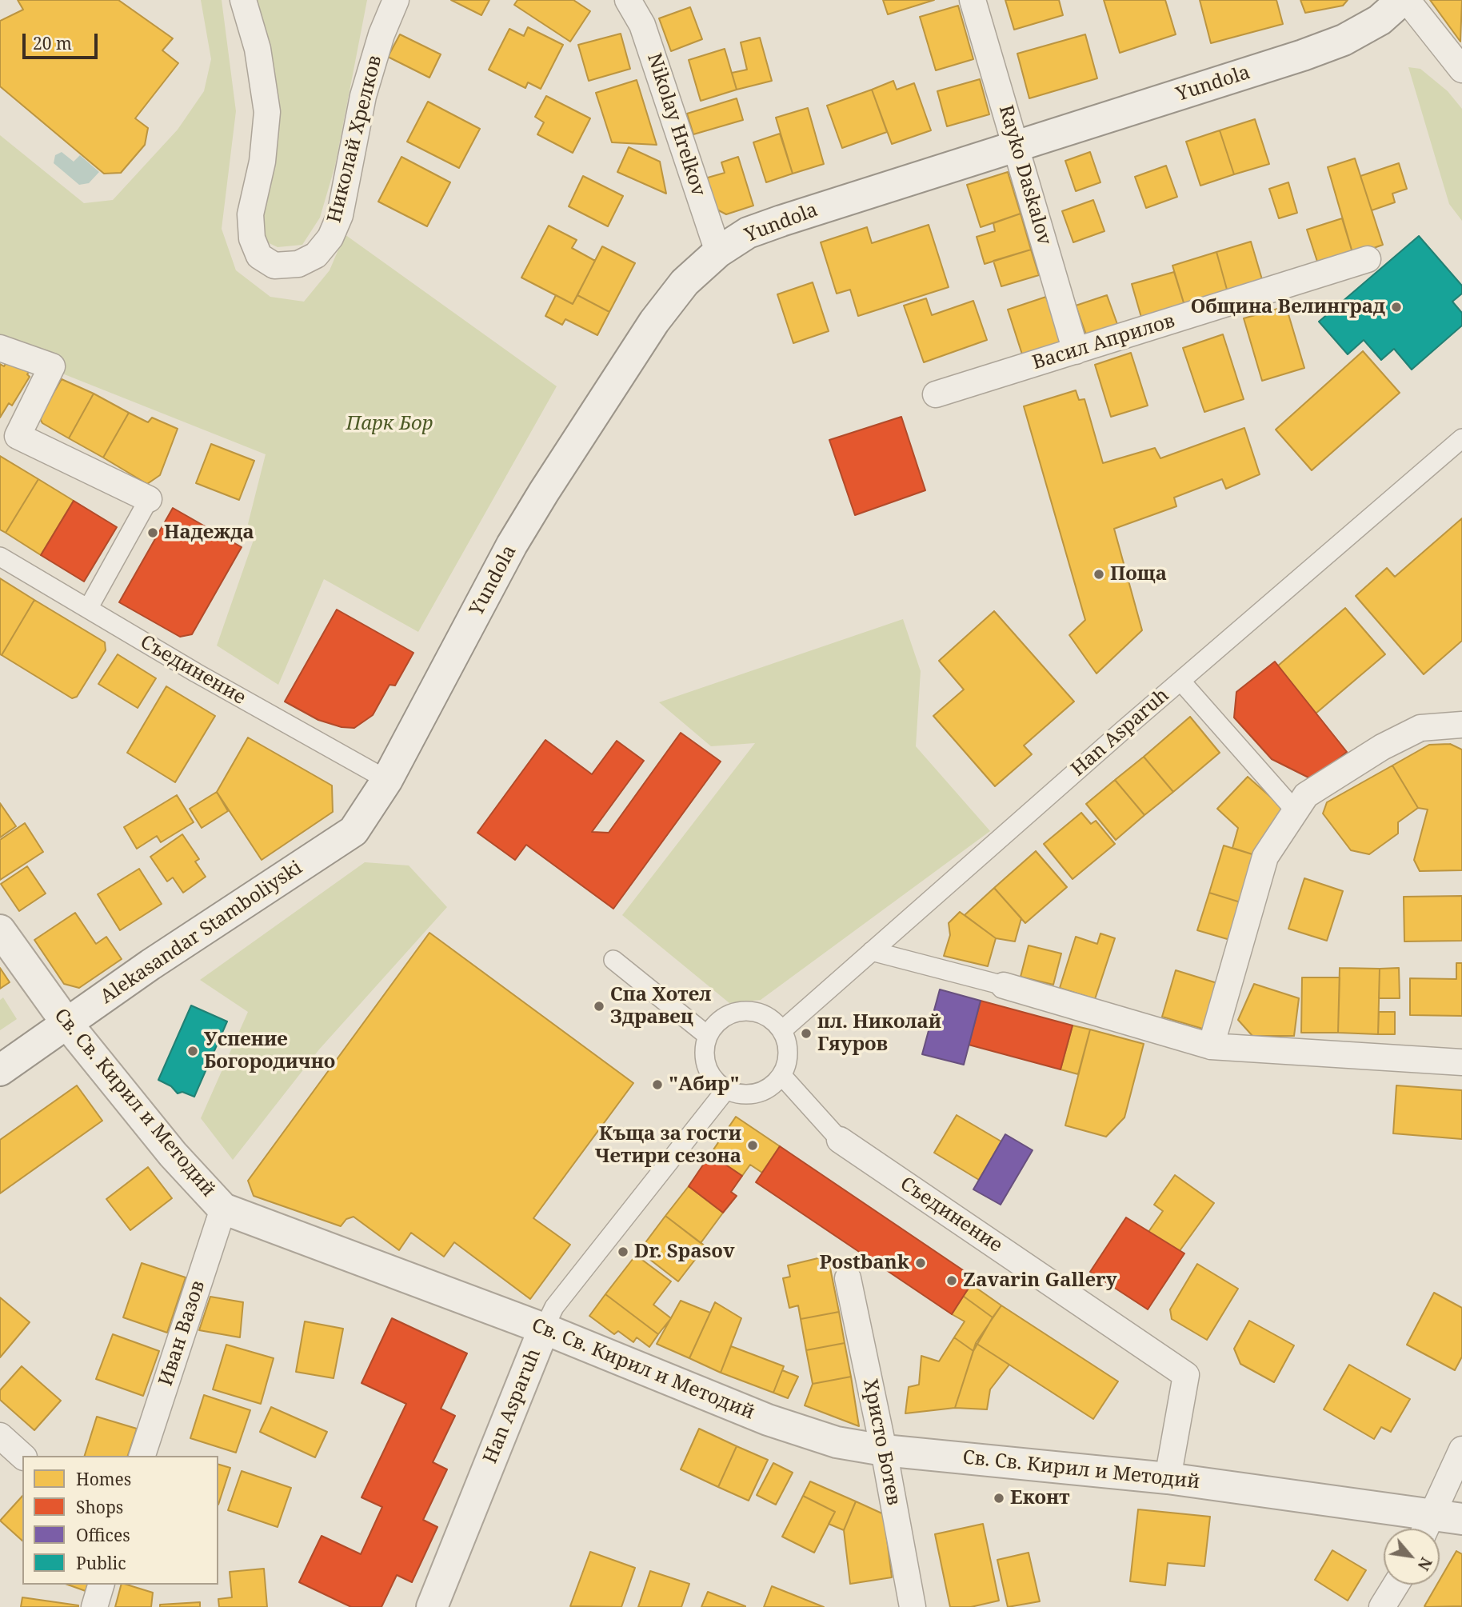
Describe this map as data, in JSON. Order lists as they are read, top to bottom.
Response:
{
  "streets": {
    "street": [
      "Yundola",
      "Nikolay Hrelkov",
      "Николай Хрелков",
      "Rayko Daskalov",
      "Васил Априлов",
      "Съединение",
      "Han Asparuh",
      "Alekasandar Stamboliyski",
      "Св. Св. Кирил и Методий",
      "Иван Вазов",
      "Христо Ботев"
    ]
  },
  "crossings": [
    ["Yundola", "Nikolay Hrelkov"],
    ["Yundola", "Rayko Daskalov"],
    ["Yundola", "Съединение"],
    ["Yundola", "Alekasandar Stamboliyski"],
    ["Rayko Daskalov", "Васил Априлов"],
    ["Съединение", "Han Asparuh"],
    ["Съединение", "Alekasandar Stamboliyski"],
    ["Съединение", "Св. Св. Кирил и Методий"],
    ["Han Asparuh", "Св. Св. Кирил и Методий"],
    ["Alekasandar Stamboliyski", "Св. Св. Кирил и Методий"],
    ["Св. Св. Кирил и Методий", "Иван Вазов"],
    ["Св. Св. Кирил и Методий", "Христо Ботев"]
  ],
  "parks": ["Парк Бор"],
  "places": [
    "Община Велинград",
    "Надежда",
    "Поща",
    "Спа Хотел Здравец",
    "пл. Николай Гяуров",
    "Успение Богородично",
    "\"Абир\"",
    "Къща за гости Четири сезона",
    "Dr. Spasov",
    "Postbank",
    "Zavarin Gallery",
    "Еконт"
  ],
  "legend": [
    "Homes",
    "Shops",
    "Offices",
    "Public"
  ],
  "scale_bar": "20 m",
  "north": "bottom right"
}
